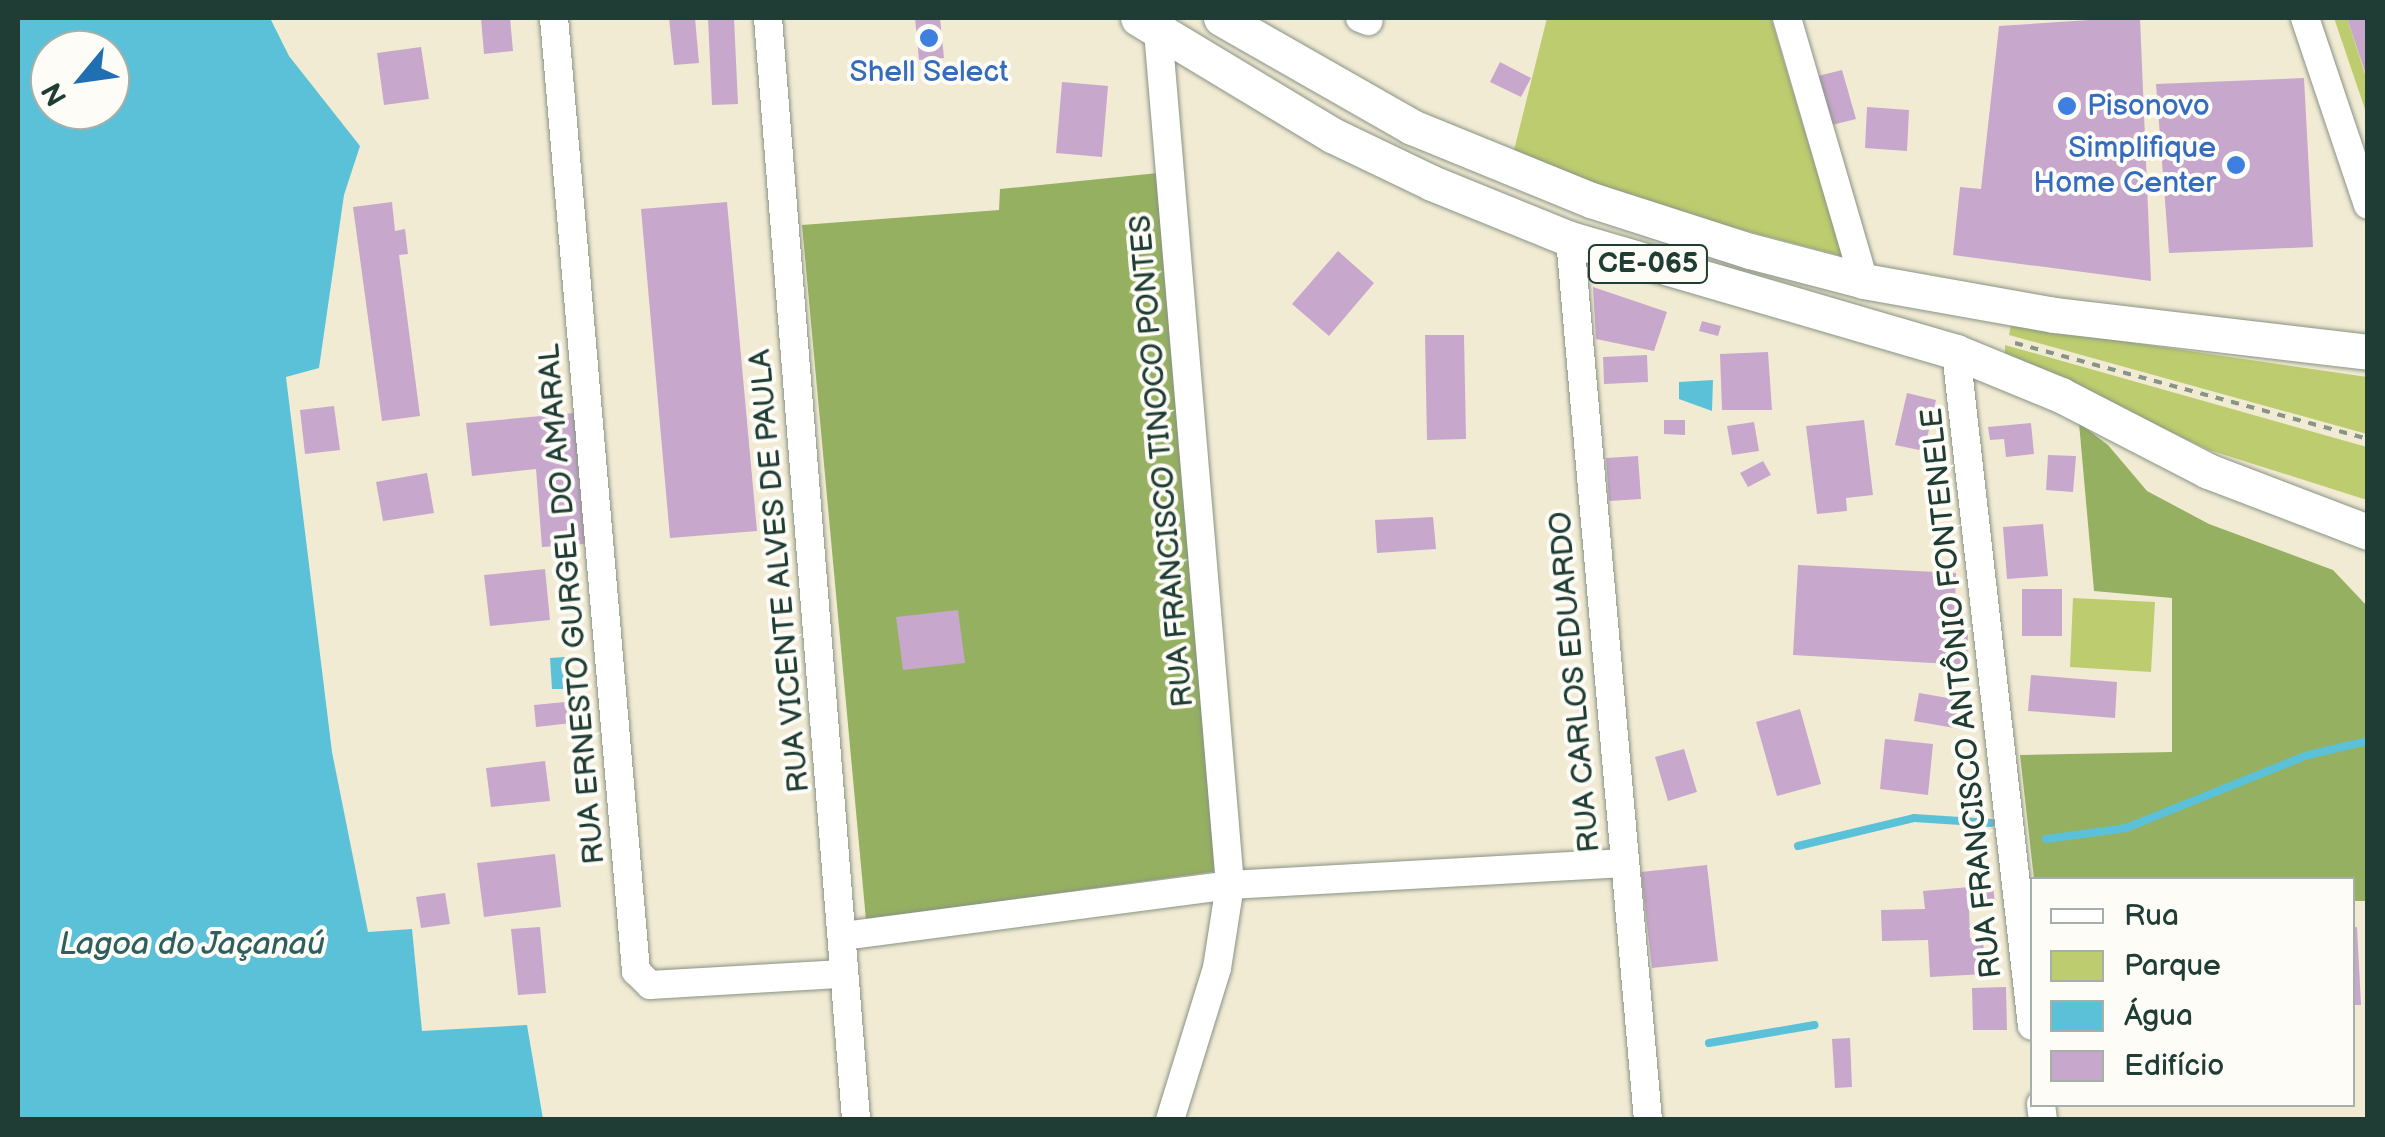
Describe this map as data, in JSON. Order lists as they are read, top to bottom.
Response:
{
  "streets": {
    "main road": ["CE-065"],
    "street": [
      "RUA FRANCISCO TINOCO PONTES",
      "RUA VICENTE ALVES DE PAULA",
      "RUA ERNESTO GURGEL DO AMARAL",
      "RUA CARLOS EDUARDO",
      "RUA FRANCISCO ANTÔNIO FONTENELE"
    ]
  },
  "crossings": [
    ["CE-065", "RUA FRANCISCO TINOCO PONTES"],
    ["CE-065", "RUA CARLOS EDUARDO"],
    ["CE-065", "RUA FRANCISCO ANTÔNIO FONTENELE"],
    ["RUA VICENTE ALVES DE PAULA", "RUA ERNESTO GURGEL DO AMARAL"]
  ],
  "water": ["Lagoa do Jaçanaú"],
  "places": ["Shell Select", "Pisonovo", "Simplifique Home Center"],
  "legend": [
    "Rua",
    "Parque",
    "Água",
    "Edifício"
  ],
  "north": "bottom left"
}
